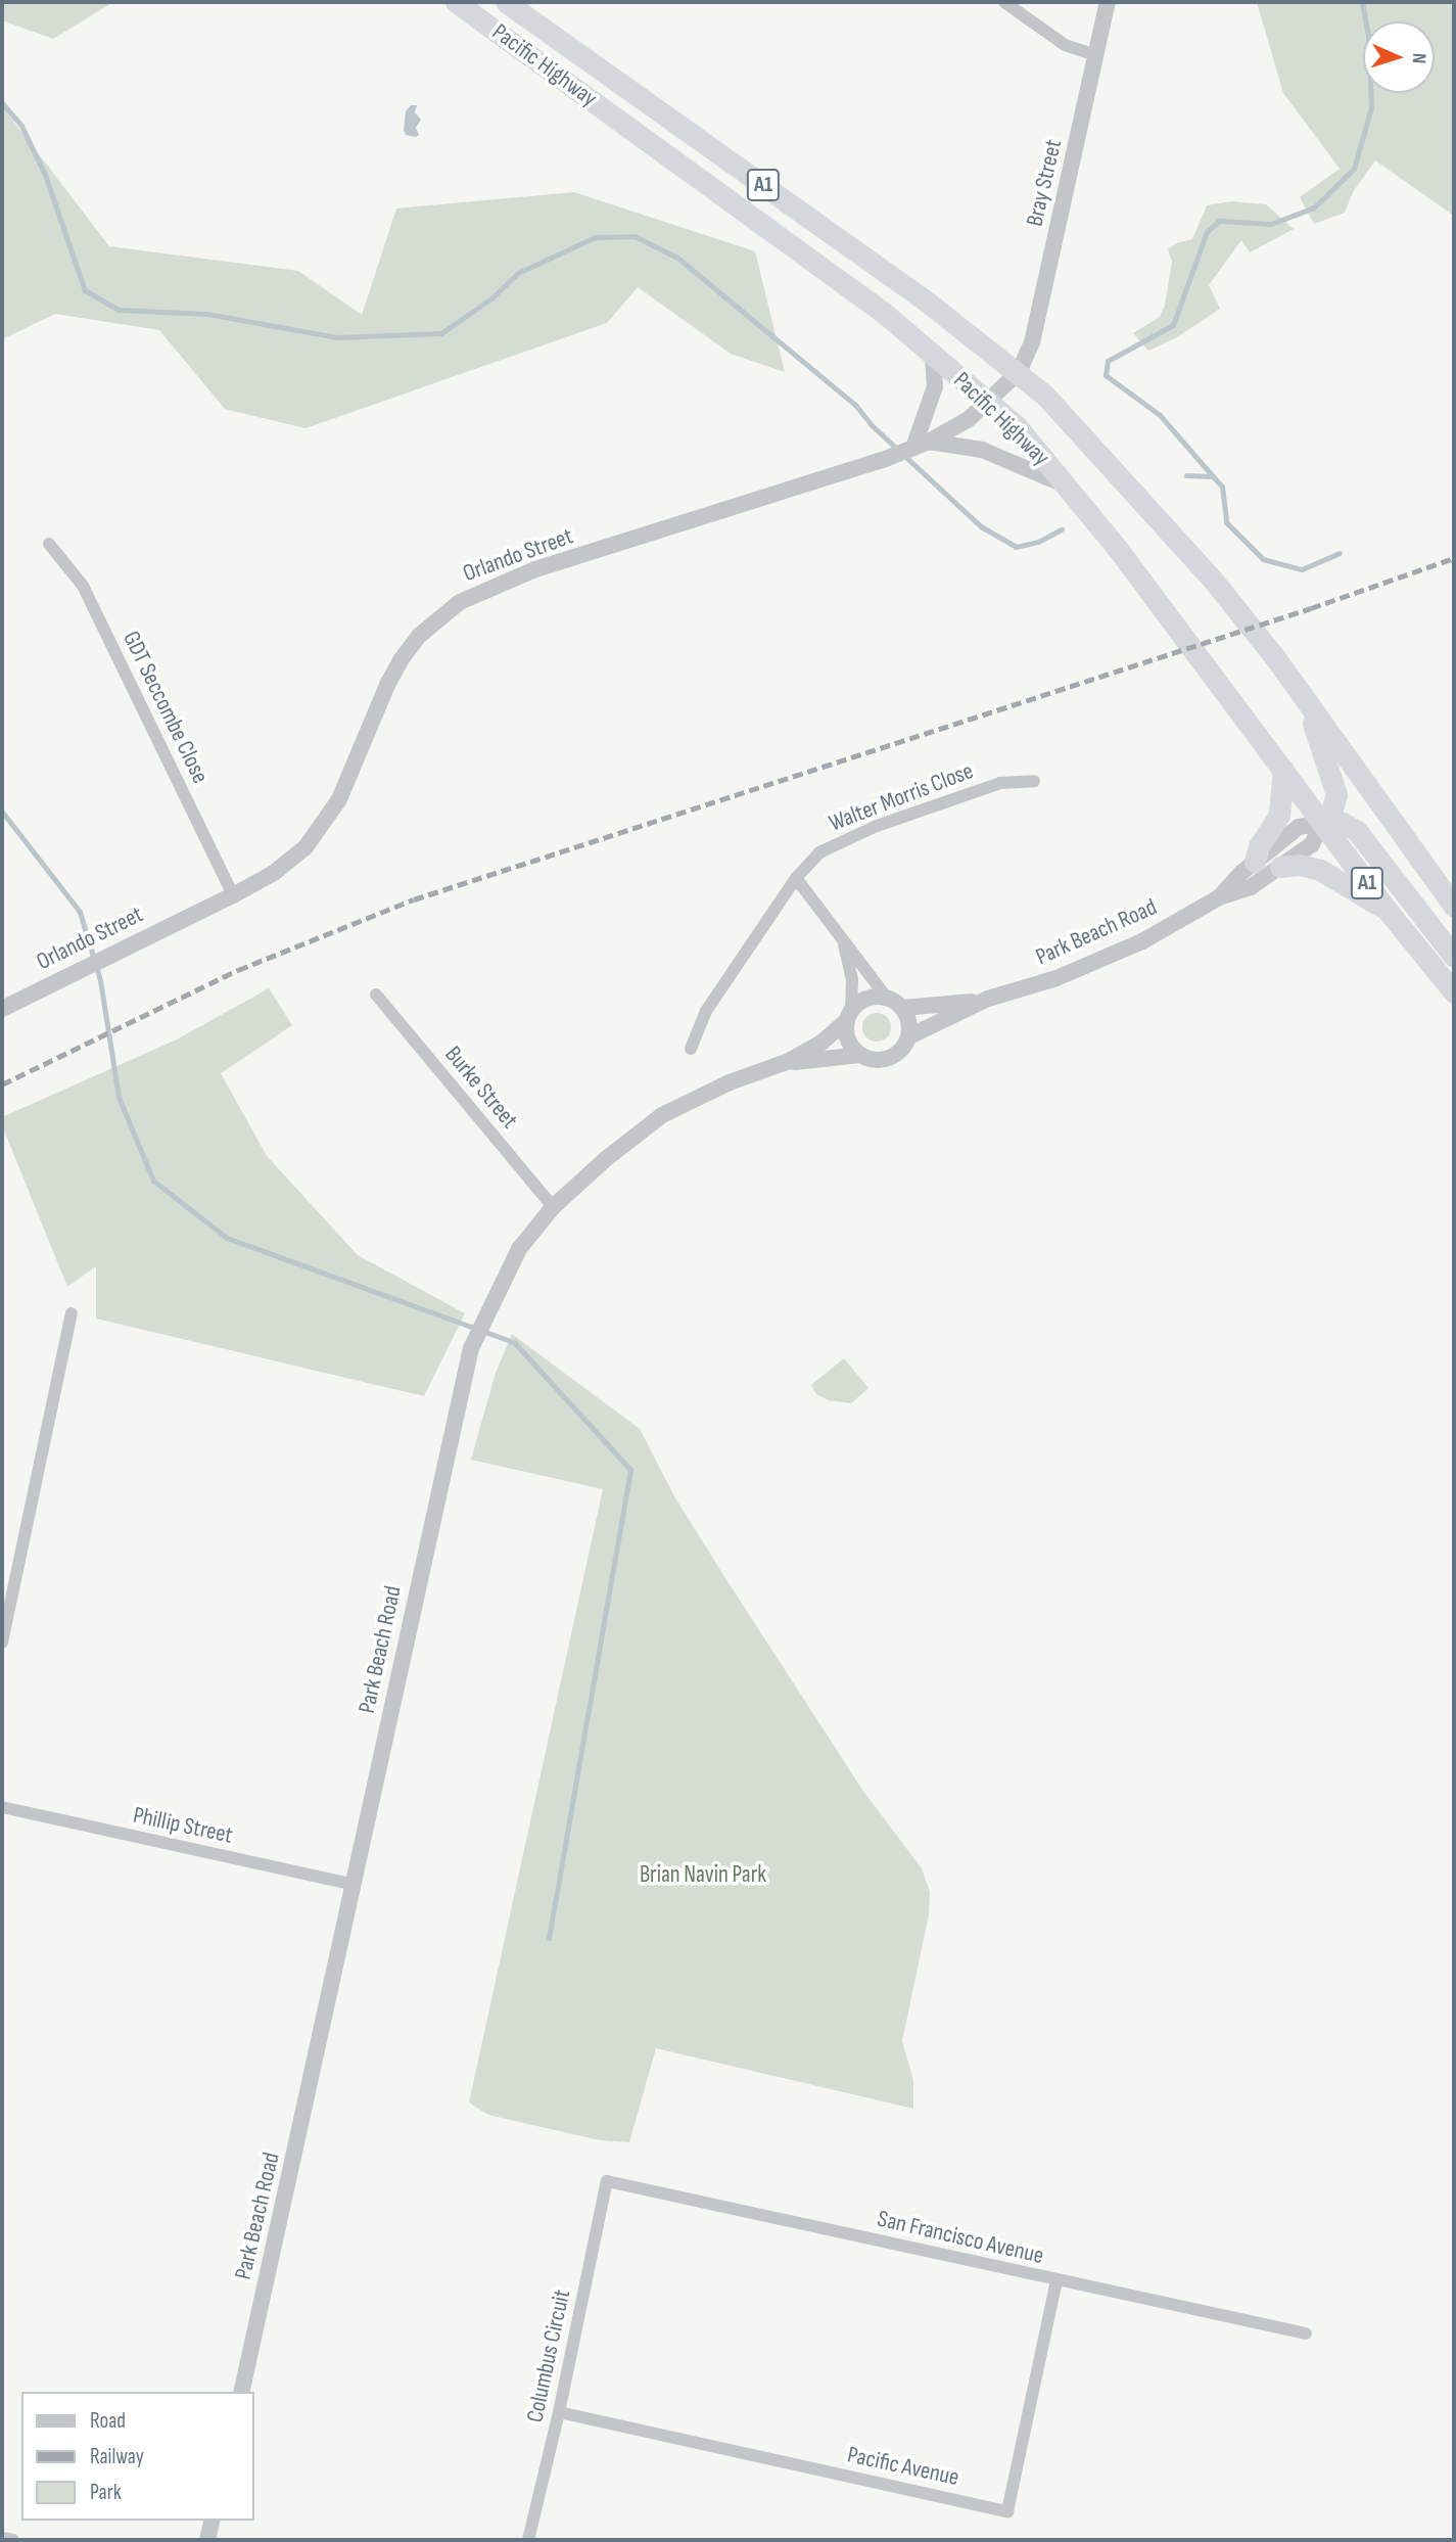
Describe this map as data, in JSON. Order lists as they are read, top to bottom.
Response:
{
  "streets": {
    "highway": ["Pacific Highway", "A1"],
    "street": [
      "Bray Street",
      "Orlando Street",
      "GDT Seccombe Close",
      "Walter Morris Close",
      "Park Beach Road",
      "Burke Street",
      "Phillip Street",
      "San Francisco Avenue",
      "Columbus Circuit",
      "Pacific Avenue"
    ]
  },
  "crossings": [
    ["Pacific Highway", "Bray Street"],
    ["Pacific Highway", "Orlando Street"],
    ["Pacific Highway", "Park Beach Road"],
    ["Bray Street", "Orlando Street"],
    ["Orlando Street", "GDT Seccombe Close"],
    ["Park Beach Road", "Burke Street"],
    ["Park Beach Road", "Phillip Street"],
    ["San Francisco Avenue", "Columbus Circuit"],
    ["San Francisco Avenue", "Pacific Avenue"],
    ["Columbus Circuit", "Pacific Avenue"]
  ],
  "parks": ["Brian Navin Park"],
  "legend": ["Road", "Railway", "Park"],
  "north": "right"
}
